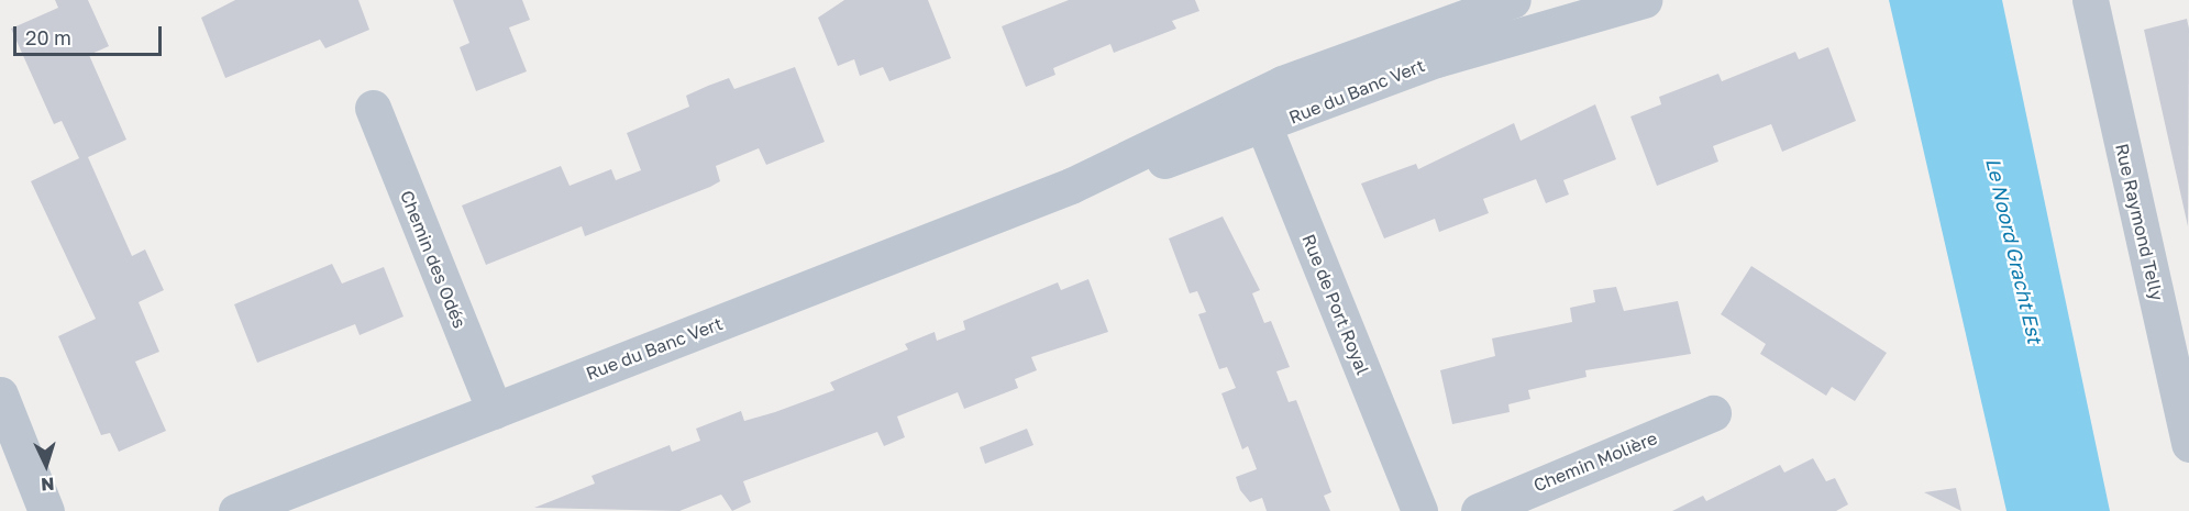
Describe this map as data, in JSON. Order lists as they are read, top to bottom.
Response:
{
  "streets": {
    "street": [
      "Rue du Banc Vert",
      "Rue Raymond Telly",
      "Chemin des Odés",
      "Rue de Port Royal",
      "Chemin Molière"
    ]
  },
  "crossings": [
    ["Rue du Banc Vert", "Chemin des Odés"],
    ["Rue du Banc Vert", "Rue de Port Royal"]
  ],
  "water": ["Le Noord Gracht Est"],
  "scale_bar": "20 m",
  "north": "bottom"
}
